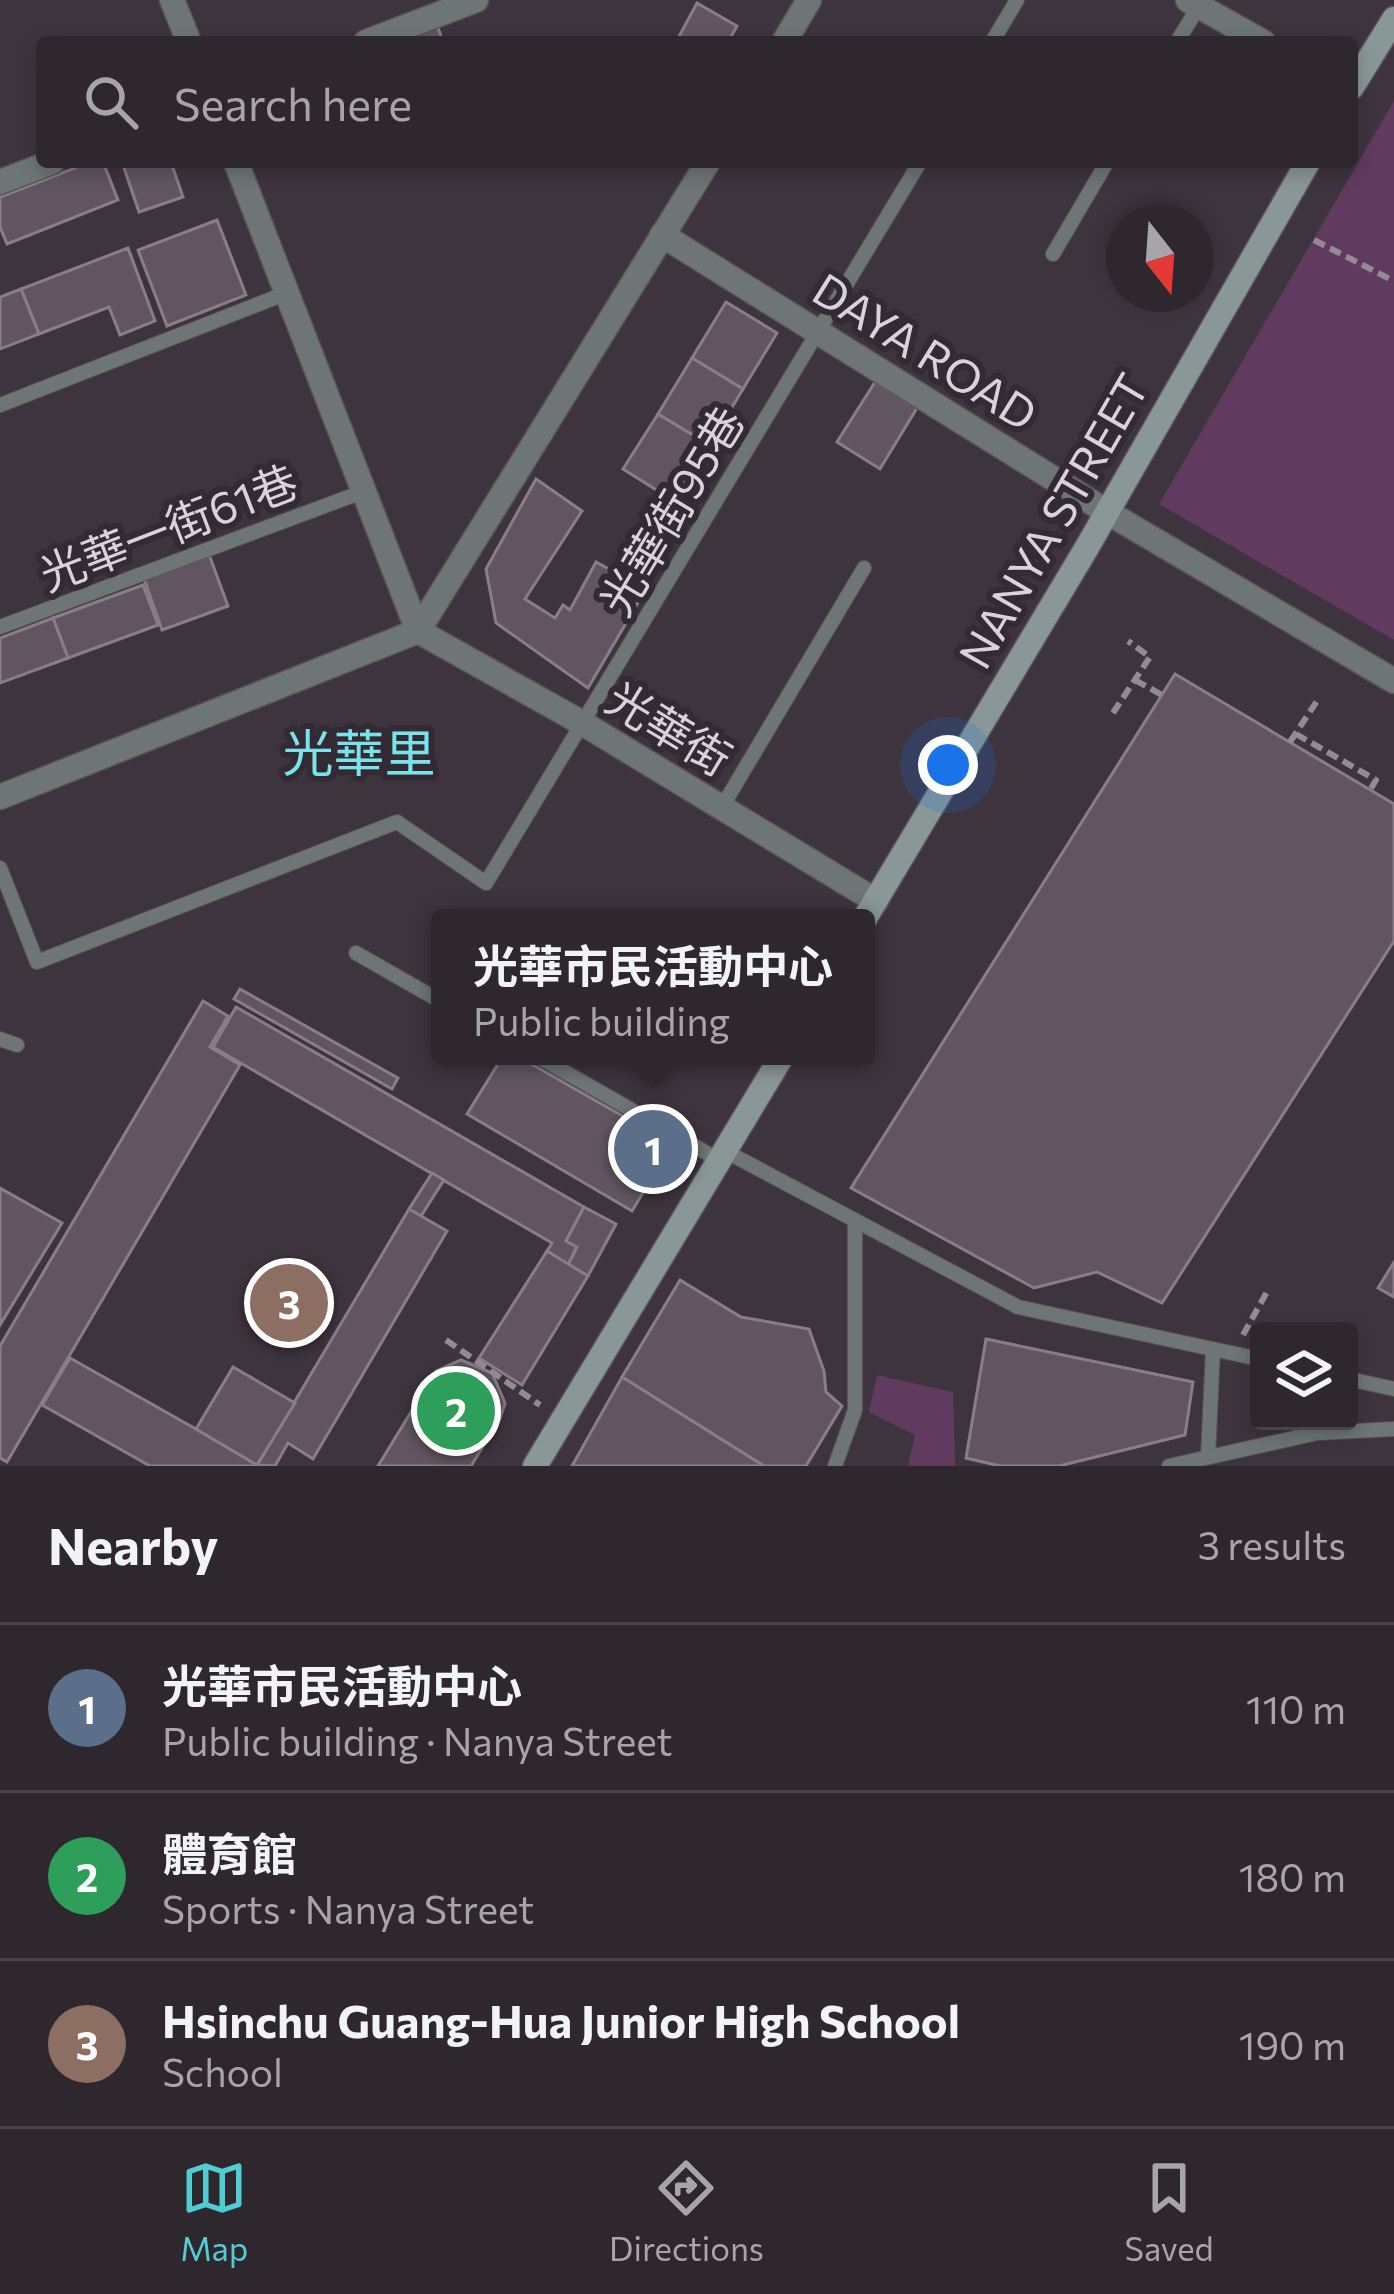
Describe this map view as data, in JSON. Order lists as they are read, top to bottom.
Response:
{
  "streets": {
    "street": ["DAYA ROAD", "NANYA STREET", "光華街"],
    "lane": ["光華街95巷", "光華一街61巷"]
  },
  "crossings": [
    ["DAYA ROAD", "光華街95巷"],
    ["DAYA ROAD", "NANYA STREET"],
    ["光華街95巷", "光華街"],
    ["NANYA STREET", "光華街"]
  ],
  "districts": ["光華里"],
  "north": "bottom",
  "page": {
    "search": "Search here",
    "popup": ["光華市民活動中心", "Public building"],
    "pins": ["1", "3", "2"],
    "heading": ["Nearby", "3 results"],
    "list": [
      {
        "mark": "1",
        "name": "光華市民活動中心",
        "note": "Public building · Nanya Street",
        "value": "110 m"
      },
      {
        "mark": "2",
        "name": "體育館",
        "note": "Sports · Nanya Street",
        "value": "180 m"
      },
      {
        "mark": "3",
        "name": "Hsinchu Guang-Hua Junior High School",
        "note": "School",
        "value": "190 m"
      }
    ],
    "nav": ["Map", "Directions", "Saved"]
  }
}
